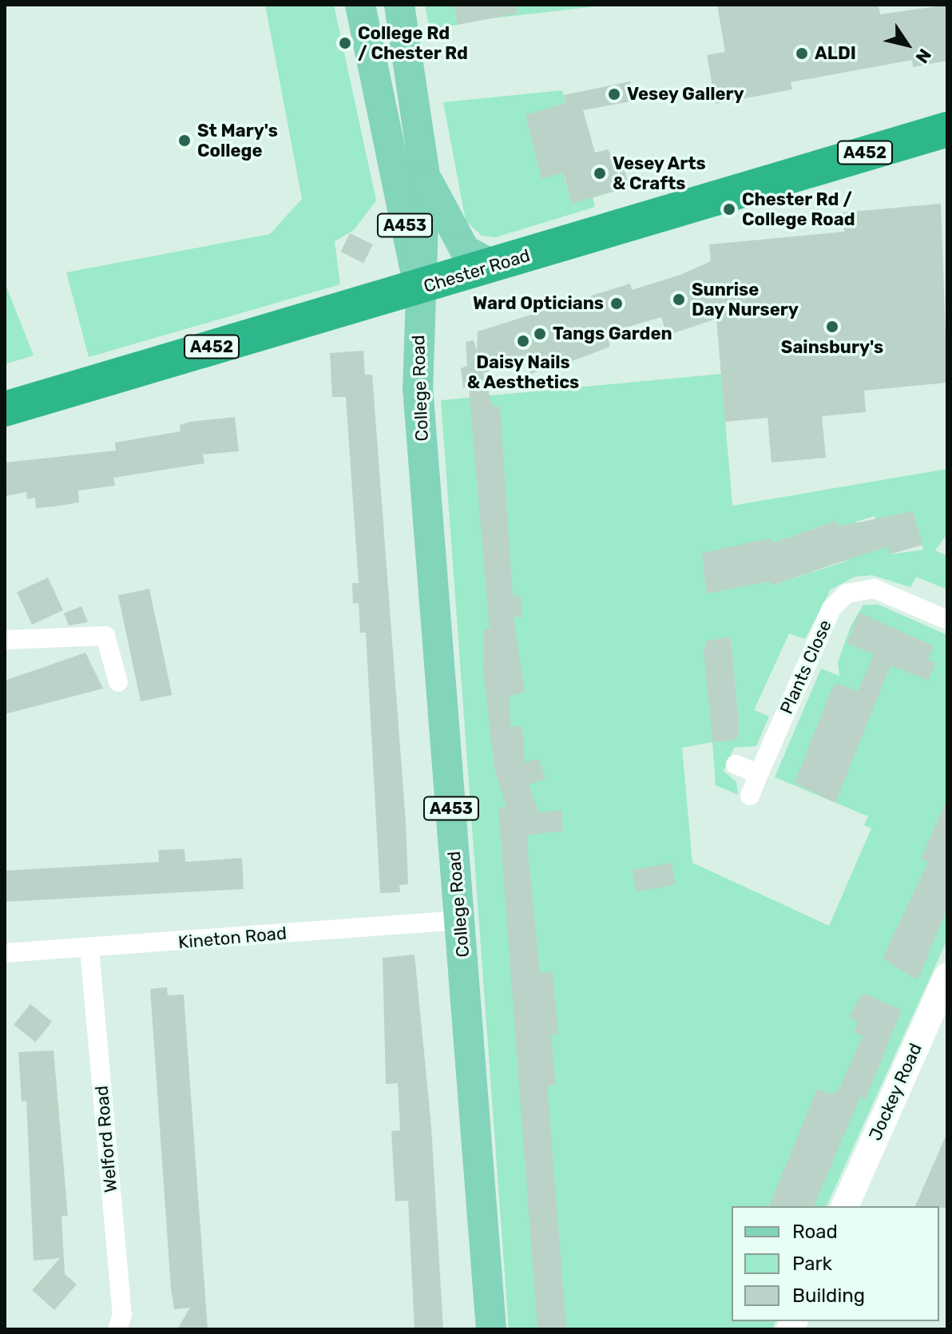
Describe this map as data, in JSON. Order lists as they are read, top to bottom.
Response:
{
  "streets": {
    "highway": ["A452", "Chester Road"],
    "main road": ["A453", "College Road", "Jockey Road"],
    "street": ["Plants Close", "Kineton Road", "Welford Road"]
  },
  "crossings": [
    ["Chester Road", "College Road"],
    ["College Road", "Kineton Road"],
    ["Kineton Road", "Welford Road"]
  ],
  "places": [
    "College Rd / Chester Rd",
    "ALDI",
    "Vesey Gallery",
    "St Mary's College",
    "Vesey Arts & Crafts",
    "Chester Rd / College Road",
    "Sunrise Day Nursery",
    "Ward Opticians",
    "Sainsbury's",
    "Tangs Garden",
    "Daisy Nails & Aesthetics"
  ],
  "legend": ["Road", "Park", "Building"],
  "north": "bottom right"
}
